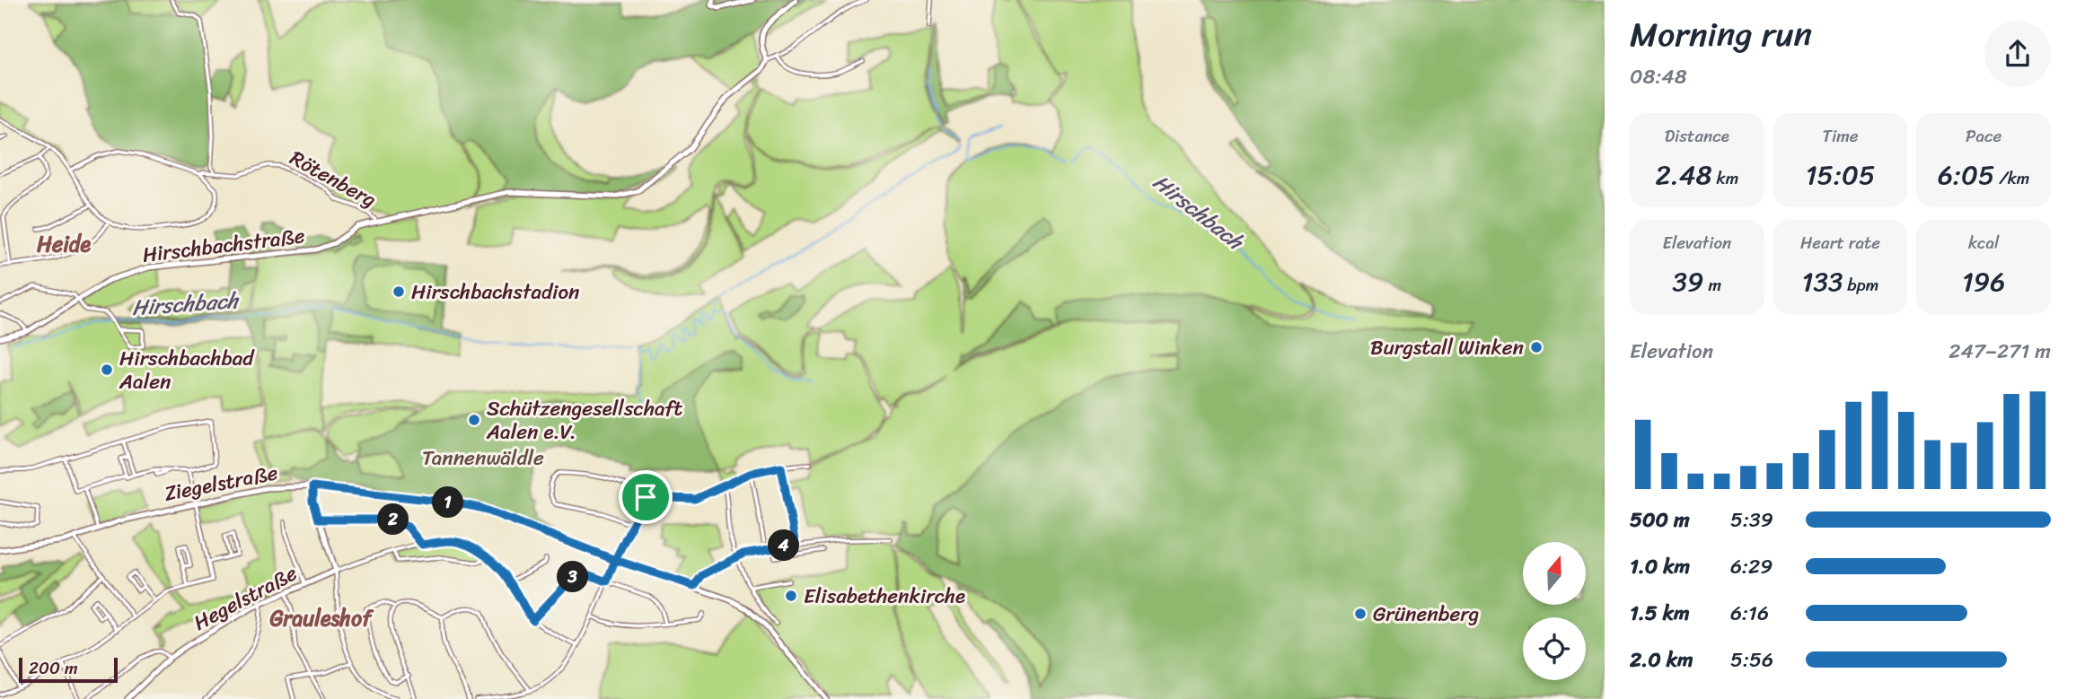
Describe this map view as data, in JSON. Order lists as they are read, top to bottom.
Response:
{
  "streets": {
    "street": [
      "Rötenberg",
      "Hirschbachstraße",
      "Ziegelstraße",
      "Hegelstraße"
    ]
  },
  "crossings": [
    ["Rötenberg", "Hirschbachstraße"]
  ],
  "districts": ["Heide", "Grauleshof"],
  "water": ["Hirschbach"],
  "parks": ["Tannenwäldle"],
  "places": [
    "Hirschbachstadion",
    "Burgstall Winken",
    "Hirschbachbad Aalen",
    "Schützengesellschaft Aalen e.V.",
    "Elisabethenkirche",
    "Grünenberg"
  ],
  "scale_bar": "200 m",
  "north": "top",
  "page": {
    "heading": ["Morning run", "08:48"],
    "stats": [
      ["Distance", "2.48 km"],
      ["Time", "15:05"],
      ["Pace", "6:05 /km"],
      ["Elevation", "39 m"],
      ["Heart rate", "133 bpm"],
      ["kcal", "196"]
    ],
    "chart": ["Elevation", "247–271 m"],
    "pins": [
      "1",
      "2",
      "4",
      "3"
    ],
    "list": [
      {
        "name": "500 m",
        "note": "5:39"
      },
      {
        "name": "1.0 km",
        "note": "6:29"
      },
      {
        "name": "1.5 km",
        "note": "6:16"
      },
      {
        "name": "2.0 km",
        "note": "5:56"
      }
    ],
    "scale": "200 m"
  }
}
